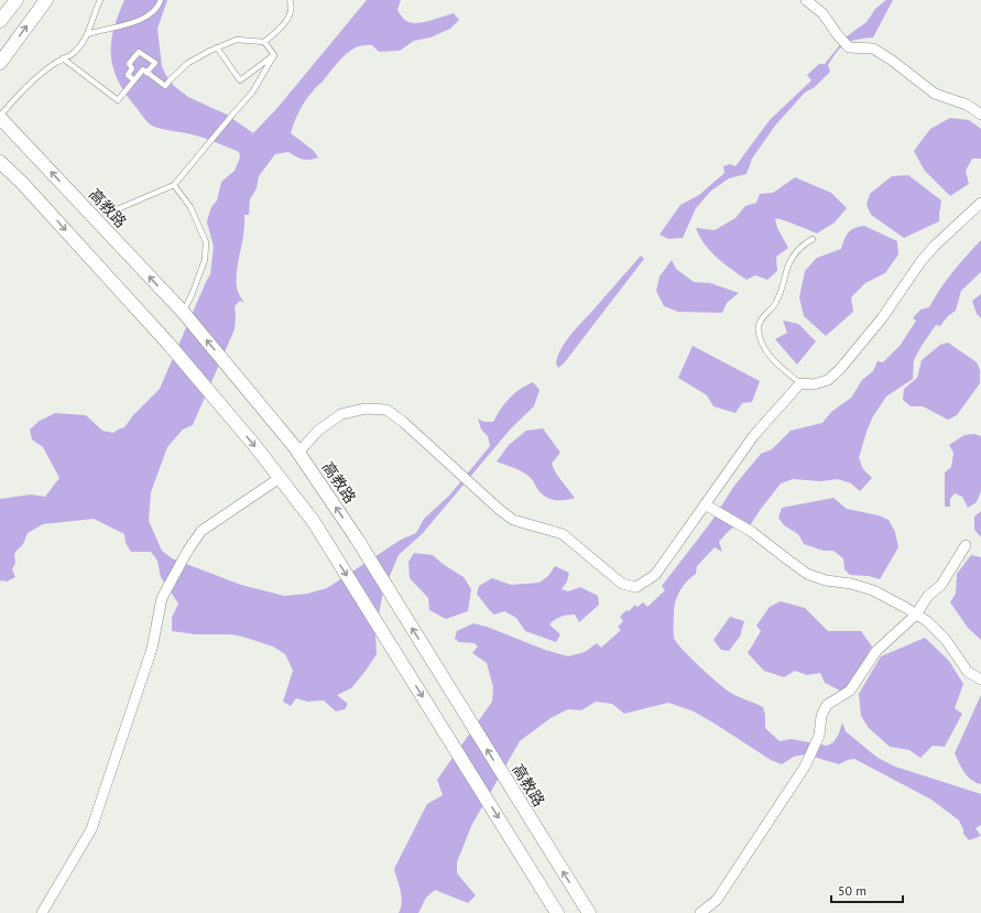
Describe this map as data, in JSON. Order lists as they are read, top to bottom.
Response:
{
  "streets": {
    "main road": ["高教路"]
  },
  "scale_bar": "50 m"
}
